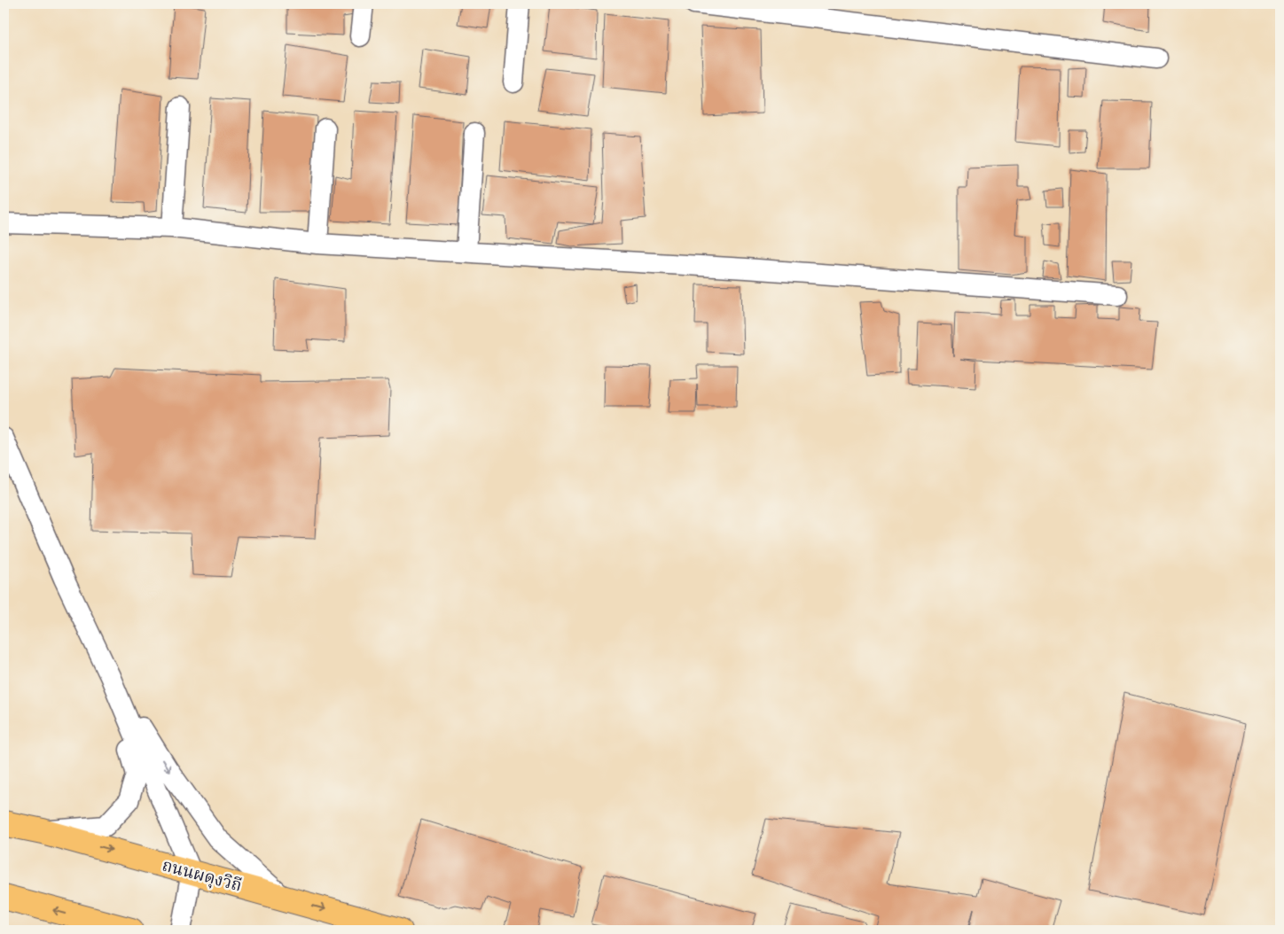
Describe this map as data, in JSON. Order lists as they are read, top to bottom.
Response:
{
  "streets": {
    "main road": ["ถนนผดุงวิถี"]
  }
}
